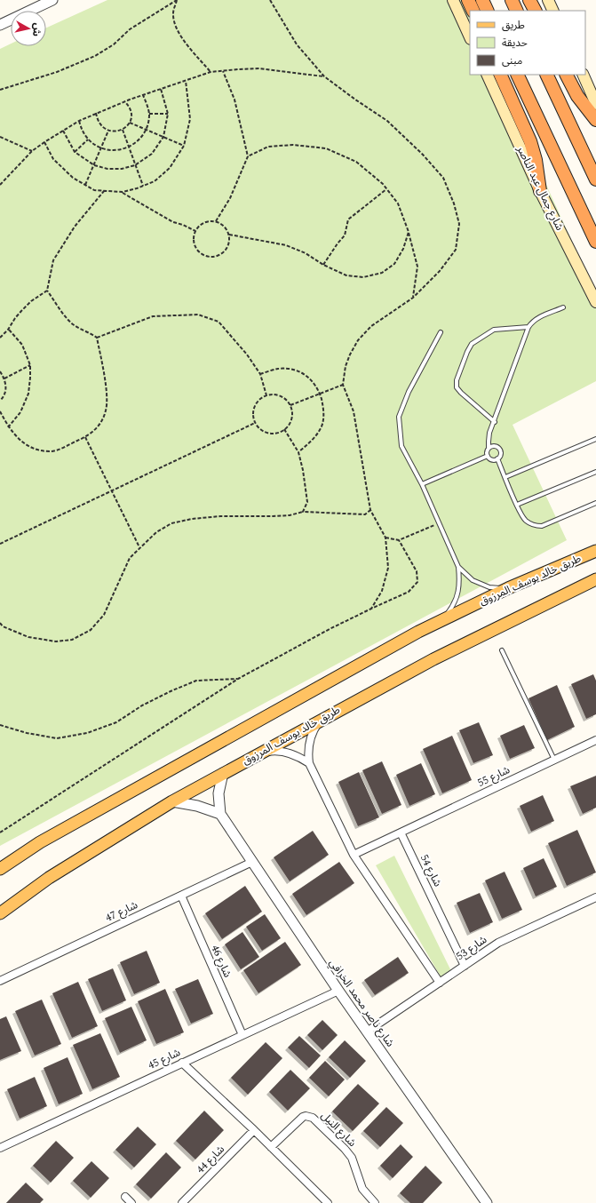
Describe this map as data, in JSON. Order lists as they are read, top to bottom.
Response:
{
  "streets": {
    "main road": ["شارع جمال عبد الناصر", "طريق خالد يوسف المرزوق"],
    "street": [
      "شارع 55",
      "شارع 54",
      "شارع 47",
      "شارع 53",
      "شارع 46",
      "شارع ناصر محمد الخرافي",
      "شارع 45",
      "شارع النيل",
      "شارع 44"
    ]
  },
  "crossings": [
    ["طريق خالد يوسف المرزوق", "شارع ناصر محمد الخرافي"],
    ["شارع 55", "شارع 54"],
    ["شارع 54", "شارع 53"],
    ["شارع 47", "شارع 46"],
    ["شارع 47", "شارع ناصر محمد الخرافي"],
    ["شارع 53", "شارع ناصر محمد الخرافي"],
    ["شارع 46", "شارع 45"],
    ["شارع ناصر محمد الخرافي", "شارع 45"]
  ],
  "legend": ["طريق", "حديقة", "مبنى"],
  "north": "right"
}
